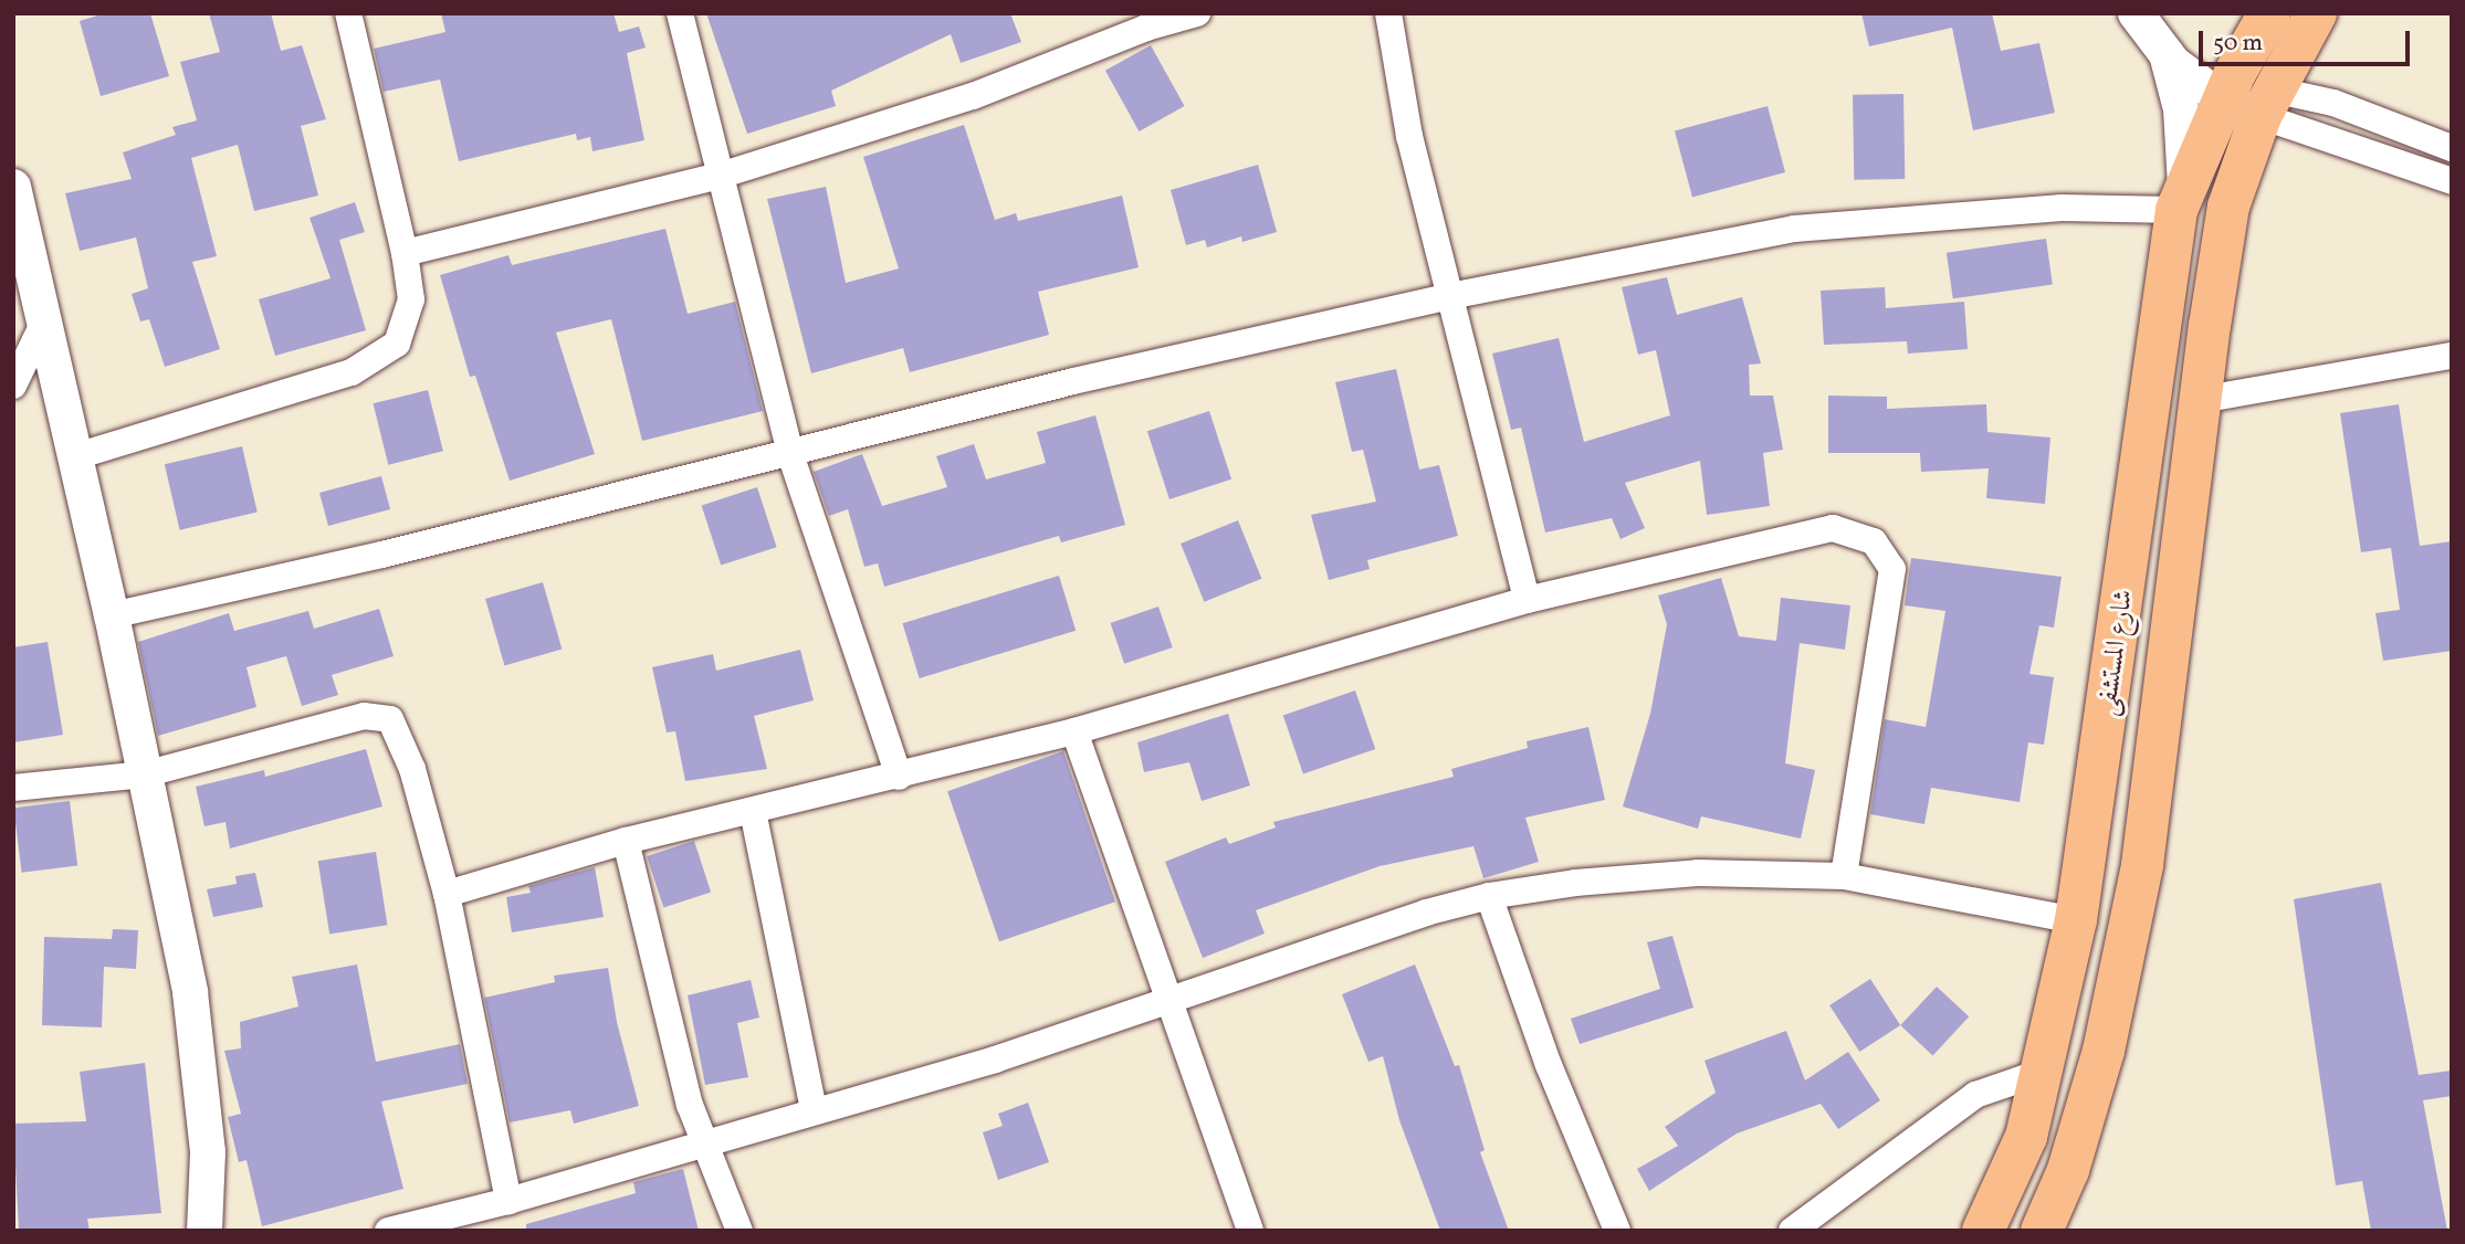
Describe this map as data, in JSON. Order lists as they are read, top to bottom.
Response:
{
  "streets": {
    "main road": ["شارع المستشفى"]
  },
  "scale_bar": "50 m"
}
